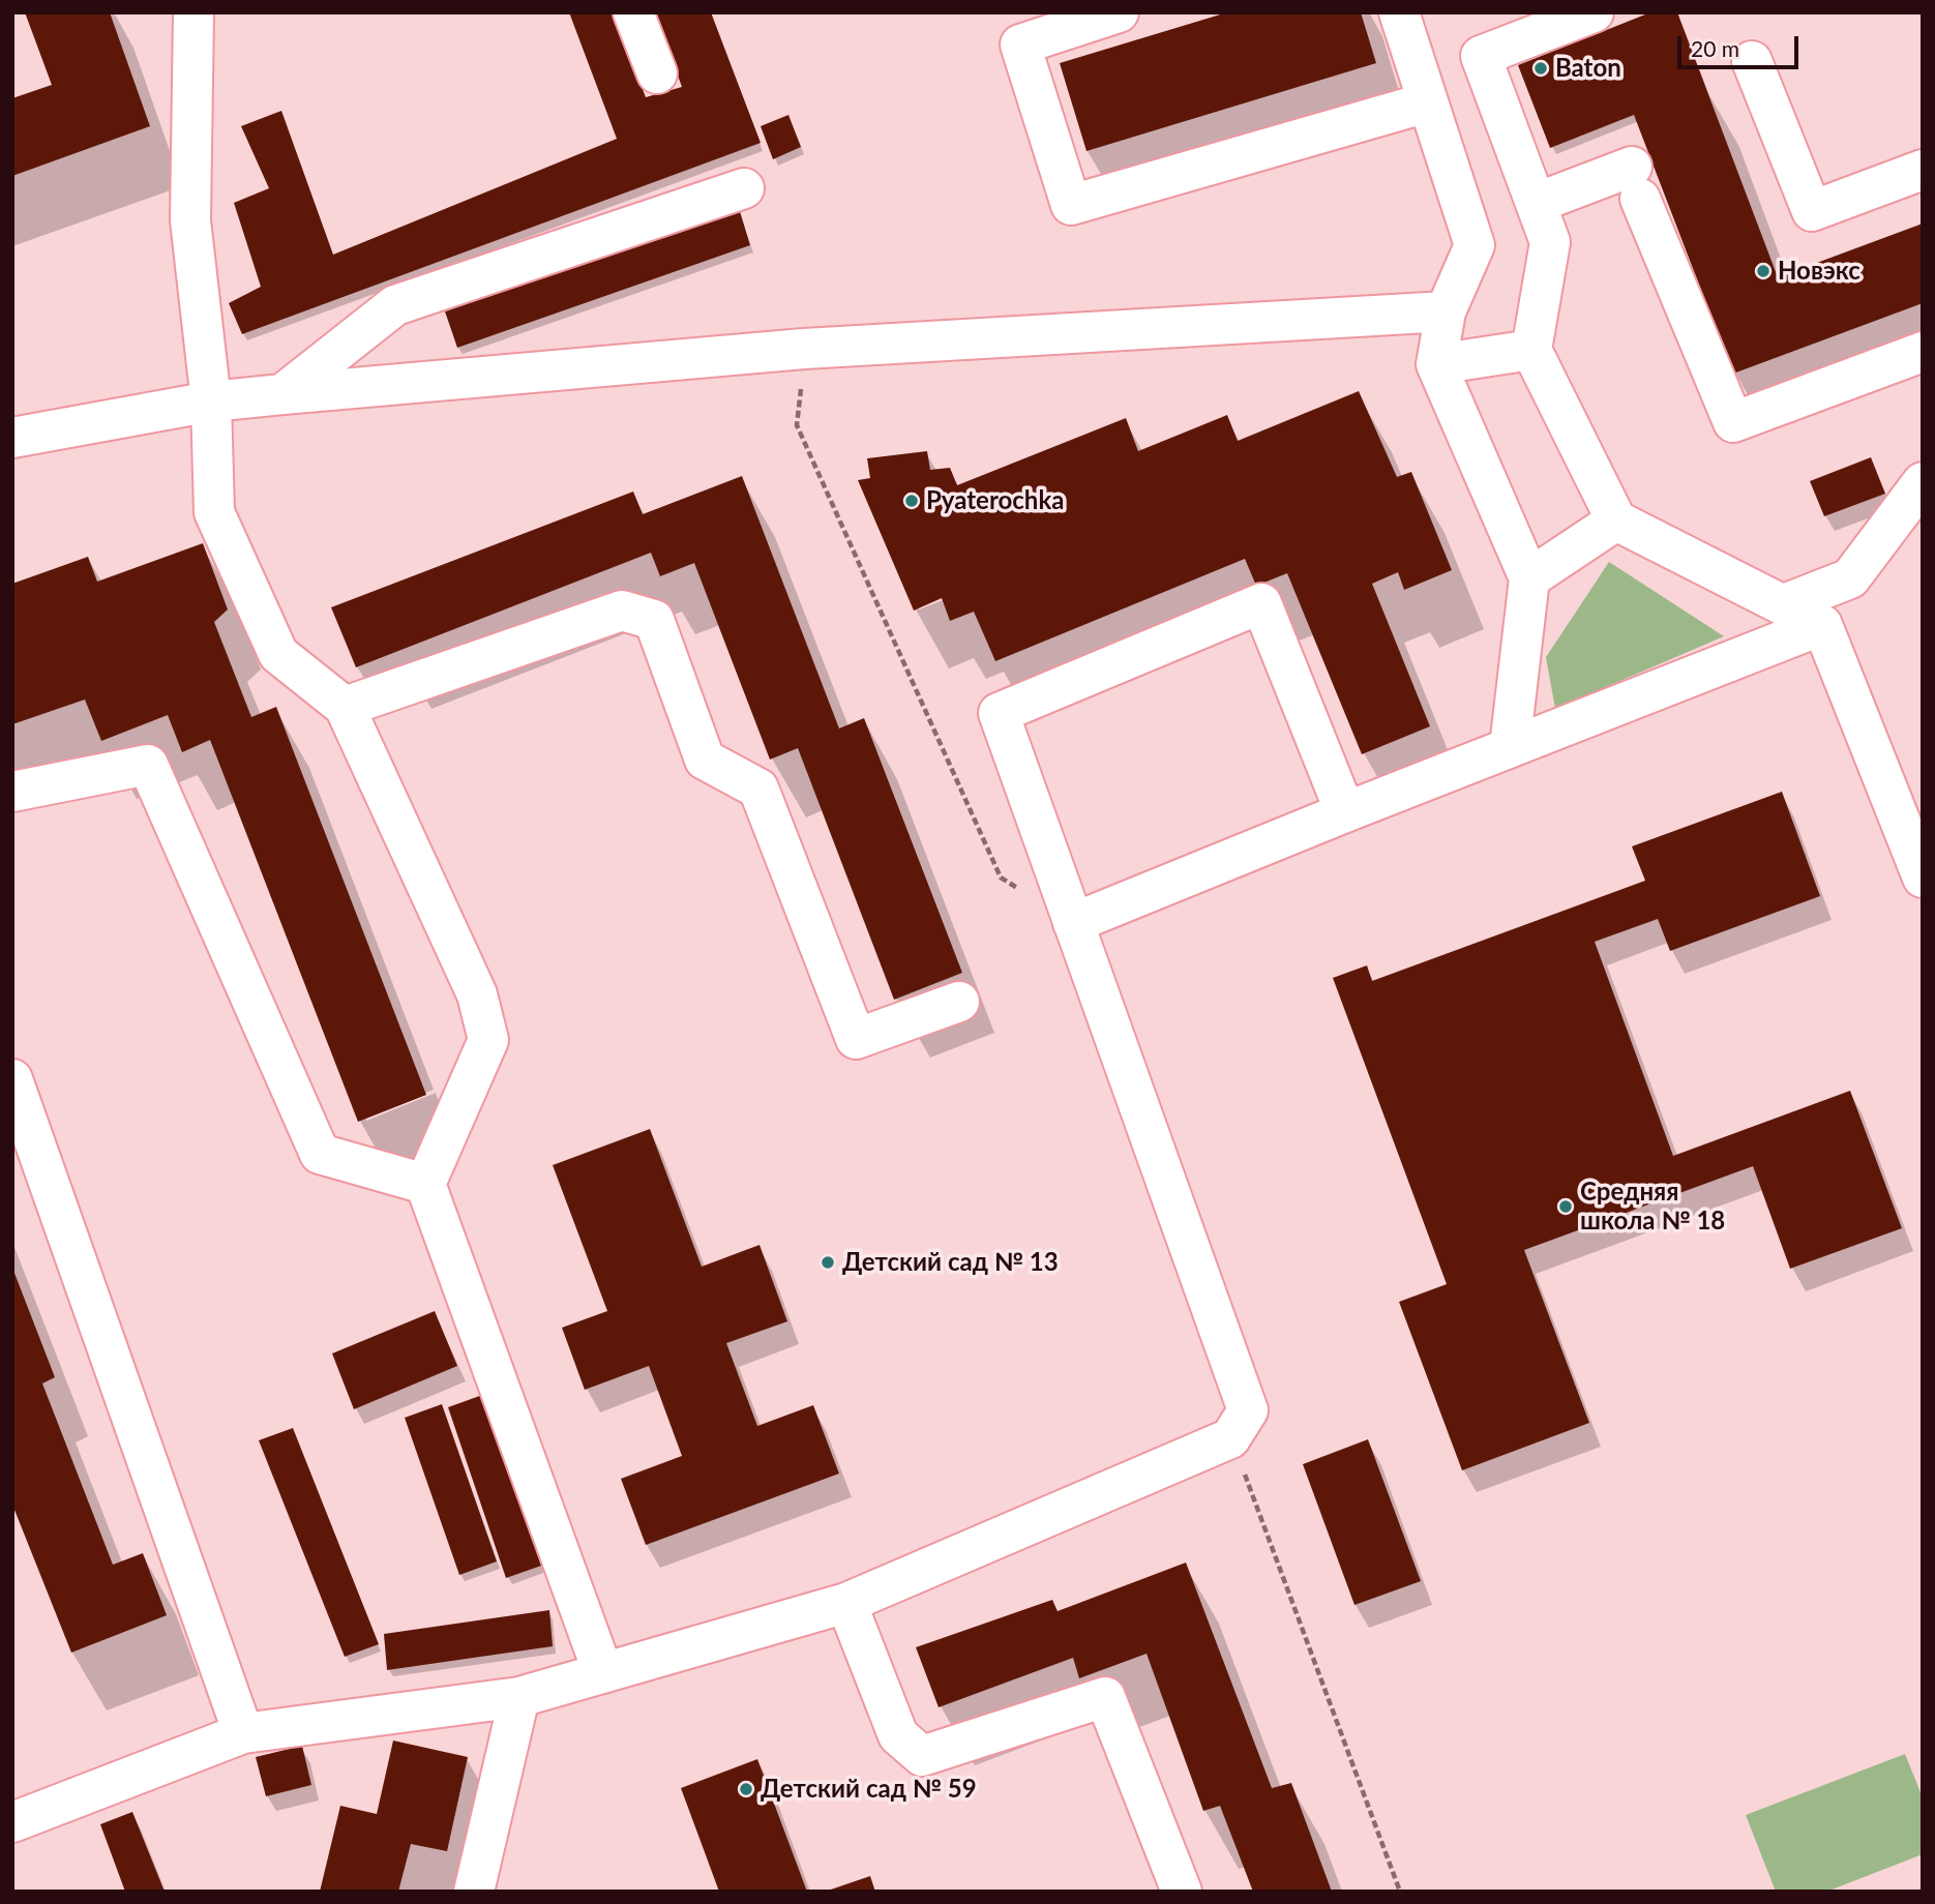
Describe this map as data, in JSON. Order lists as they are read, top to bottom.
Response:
{
  "places": [
    "Baton",
    "Новэкс",
    "Pyaterochka",
    "Средняя школа № 18",
    "Детский сад № 13",
    "Детский сад № 59"
  ],
  "scale_bar": "20 m"
}
